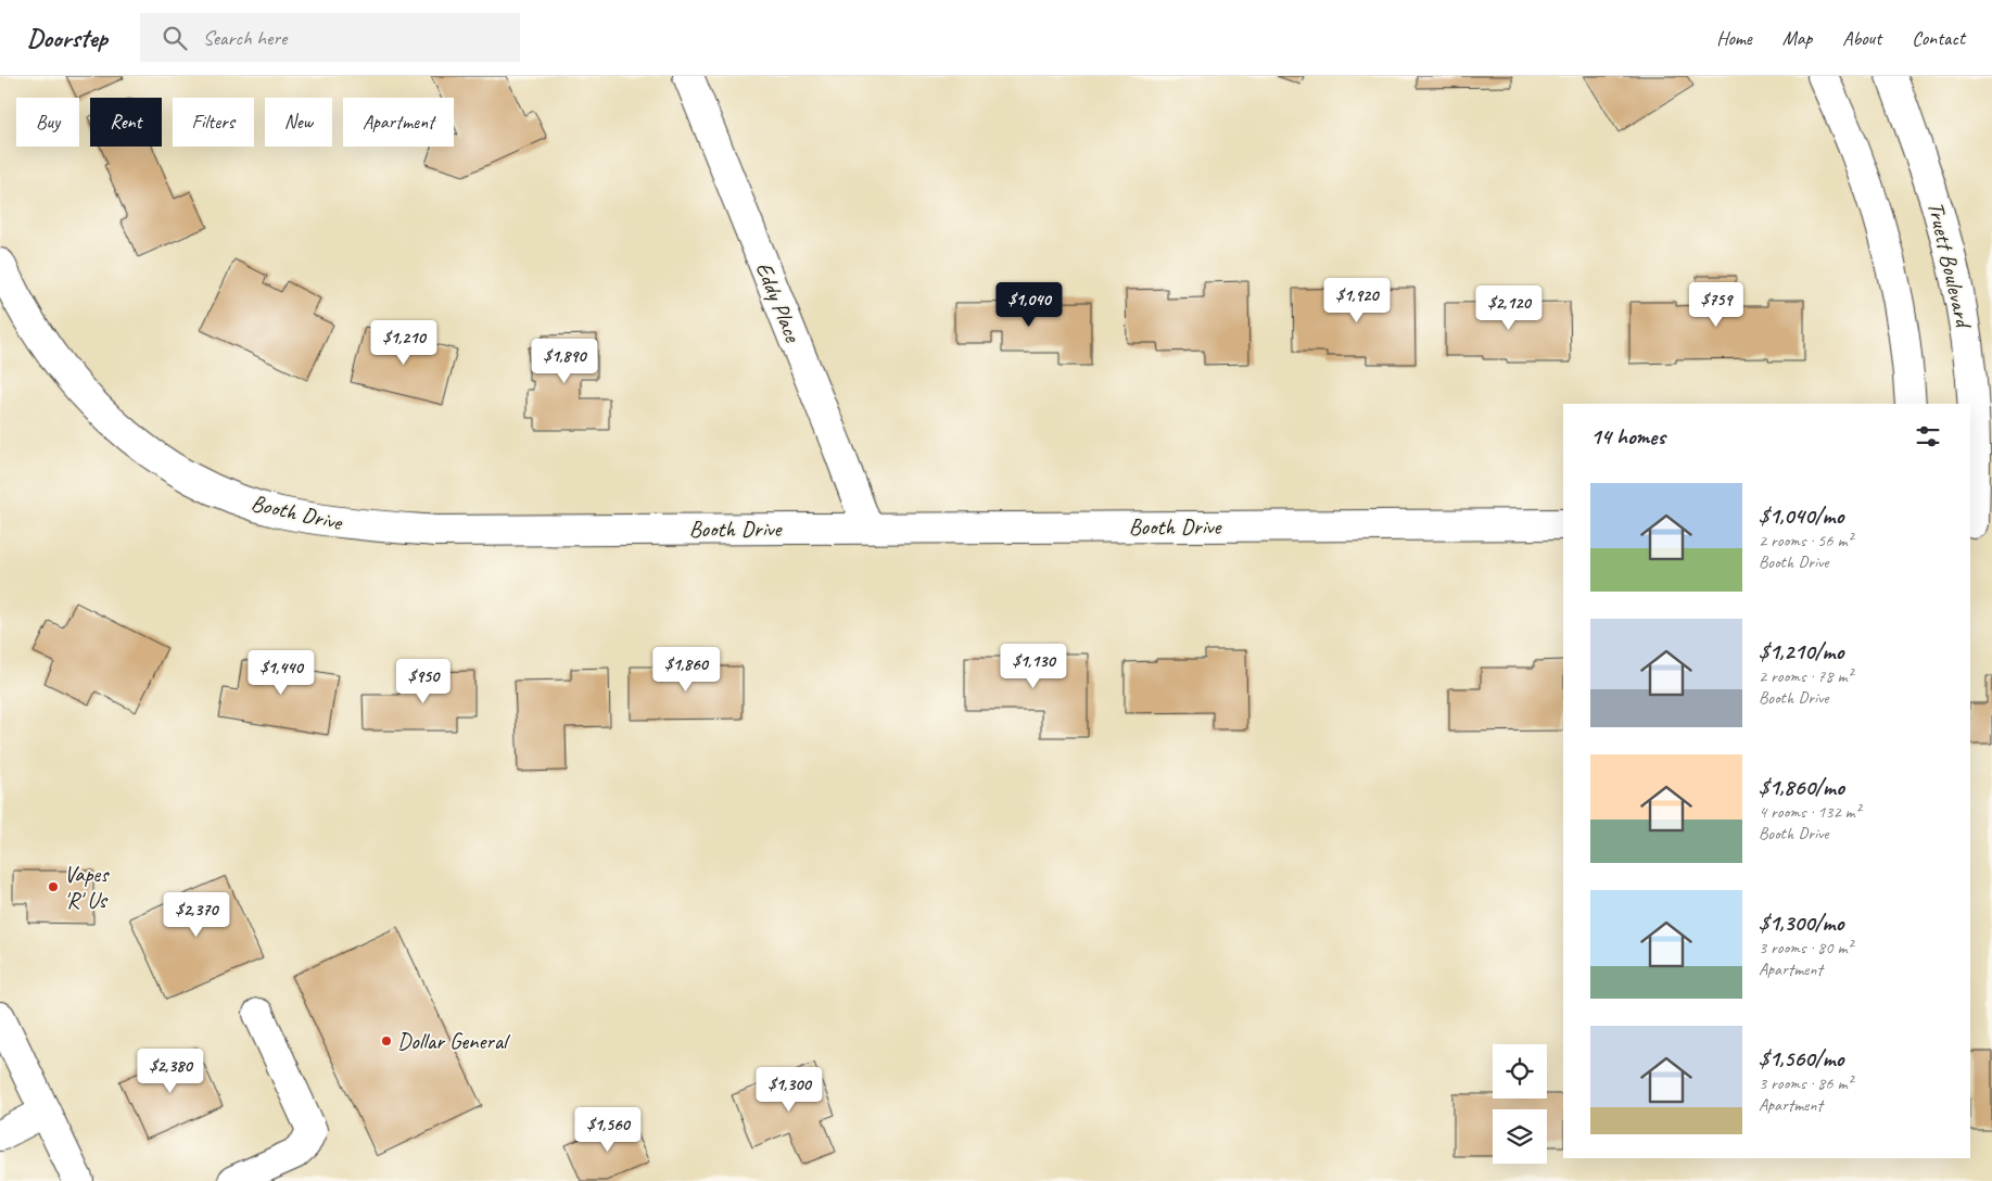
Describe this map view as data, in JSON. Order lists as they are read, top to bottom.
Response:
{
  "streets": {
    "street": ["Truett Boulevard", "Eddy Place", "Booth Drive"]
  },
  "crossings": [
    ["Eddy Place", "Booth Drive"]
  ],
  "places": ["Vapes 'R' Us", "Dollar General"],
  "page": {
    "header": "Doorstep",
    "search": "Search here",
    "nav": [
      "Home",
      "Map",
      "About",
      "Contact"
    ],
    "chip": [
      "Buy",
      "Rent",
      "Filters",
      "New",
      "Apartment"
    ],
    "price": [
      "$1,920",
      "$1,040",
      "$759",
      "$2,120",
      "$1,210",
      "$1,890",
      "$1,130",
      "$1,860",
      "$1,440",
      "$950",
      "$2,370",
      "$2,380",
      "$1,300",
      "$1,560"
    ],
    "heading": "14 homes",
    "list": [
      {
        "name": "$1,040/mo",
        "note": "2 rooms · 56 m² · Booth Drive"
      },
      {
        "name": "$1,210/mo",
        "note": "2 rooms · 78 m² · Booth Drive"
      },
      {
        "name": "$1,860/mo",
        "note": "4 rooms · 132 m² · Booth Drive"
      },
      {
        "name": "$1,300/mo",
        "note": "3 rooms · 80 m² · Apartment"
      },
      {
        "name": "$1,560/mo",
        "note": "3 rooms · 86 m² · Apartment"
      }
    ]
  }
}
